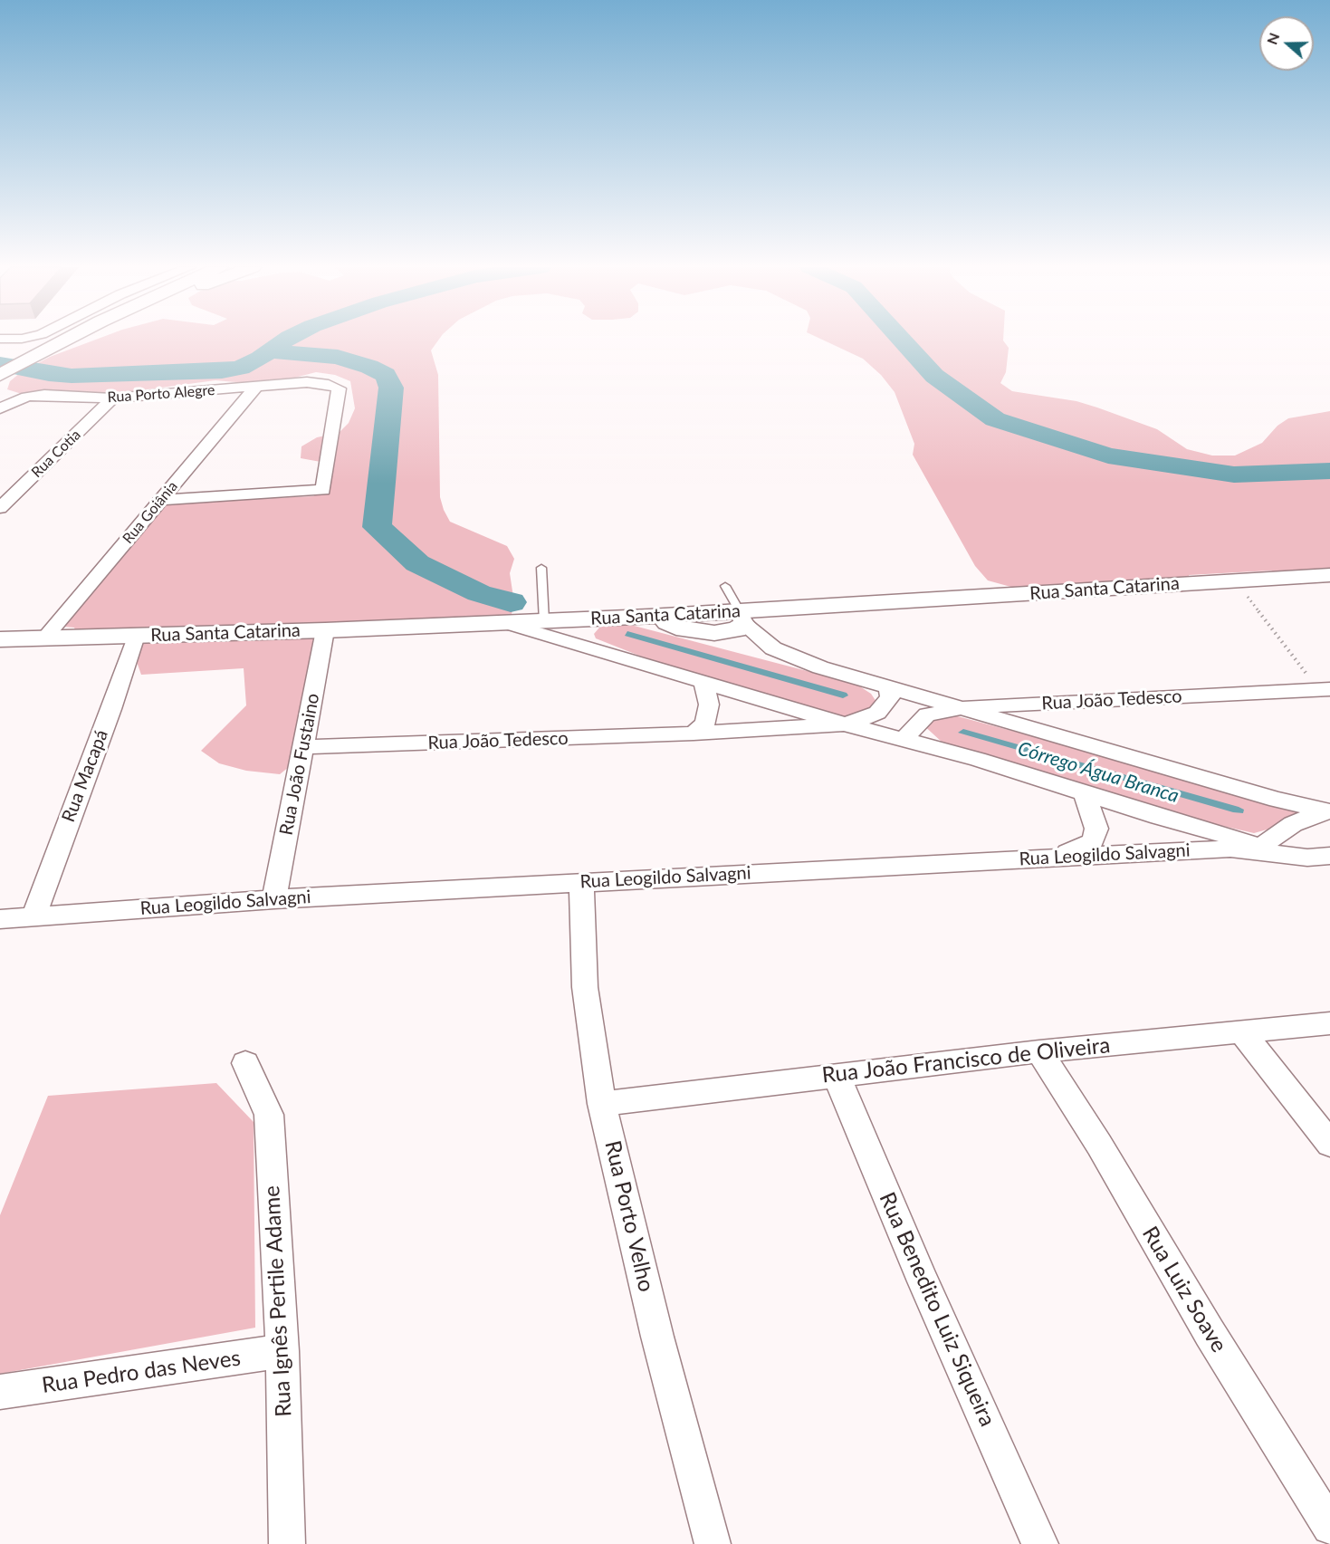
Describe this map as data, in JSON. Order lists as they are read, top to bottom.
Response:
{
  "streets": {
    "street": [
      "Rua Porto Alegre",
      "Rua Cotia",
      "Rua Goiânia",
      "Rua Santa Catarina",
      "Rua João Tedesco",
      "Rua João Fustaino",
      "Rua Macapá",
      "Rua Leogildo Salvagni",
      "Rua João Francisco de Oliveira",
      "Rua Porto Velho",
      "Rua Luiz Soave",
      "Rua Ignês Pertile Adame",
      "Rua Benedito Luiz Siqueira",
      "Rua Pedro das Neves"
    ]
  },
  "crossings": [
    ["Rua Porto Alegre", "Rua Cotia"],
    ["Rua Porto Alegre", "Rua Goiânia"],
    ["Rua Goiânia", "Rua Santa Catarina"],
    ["Rua Santa Catarina", "Rua João Fustaino"],
    ["Rua Santa Catarina", "Rua Macapá"],
    ["Rua João Tedesco", "Rua João Fustaino"],
    ["Rua João Fustaino", "Rua Leogildo Salvagni"],
    ["Rua Macapá", "Rua Leogildo Salvagni"],
    ["Rua Leogildo Salvagni", "Rua Porto Velho"],
    ["Rua João Francisco de Oliveira", "Rua Porto Velho"],
    ["Rua João Francisco de Oliveira", "Rua Luiz Soave"],
    ["Rua João Francisco de Oliveira", "Rua Benedito Luiz Siqueira"],
    ["Rua Ignês Pertile Adame", "Rua Pedro das Neves"]
  ],
  "water": ["Córrego Água Branca"],
  "north": "left"
}
